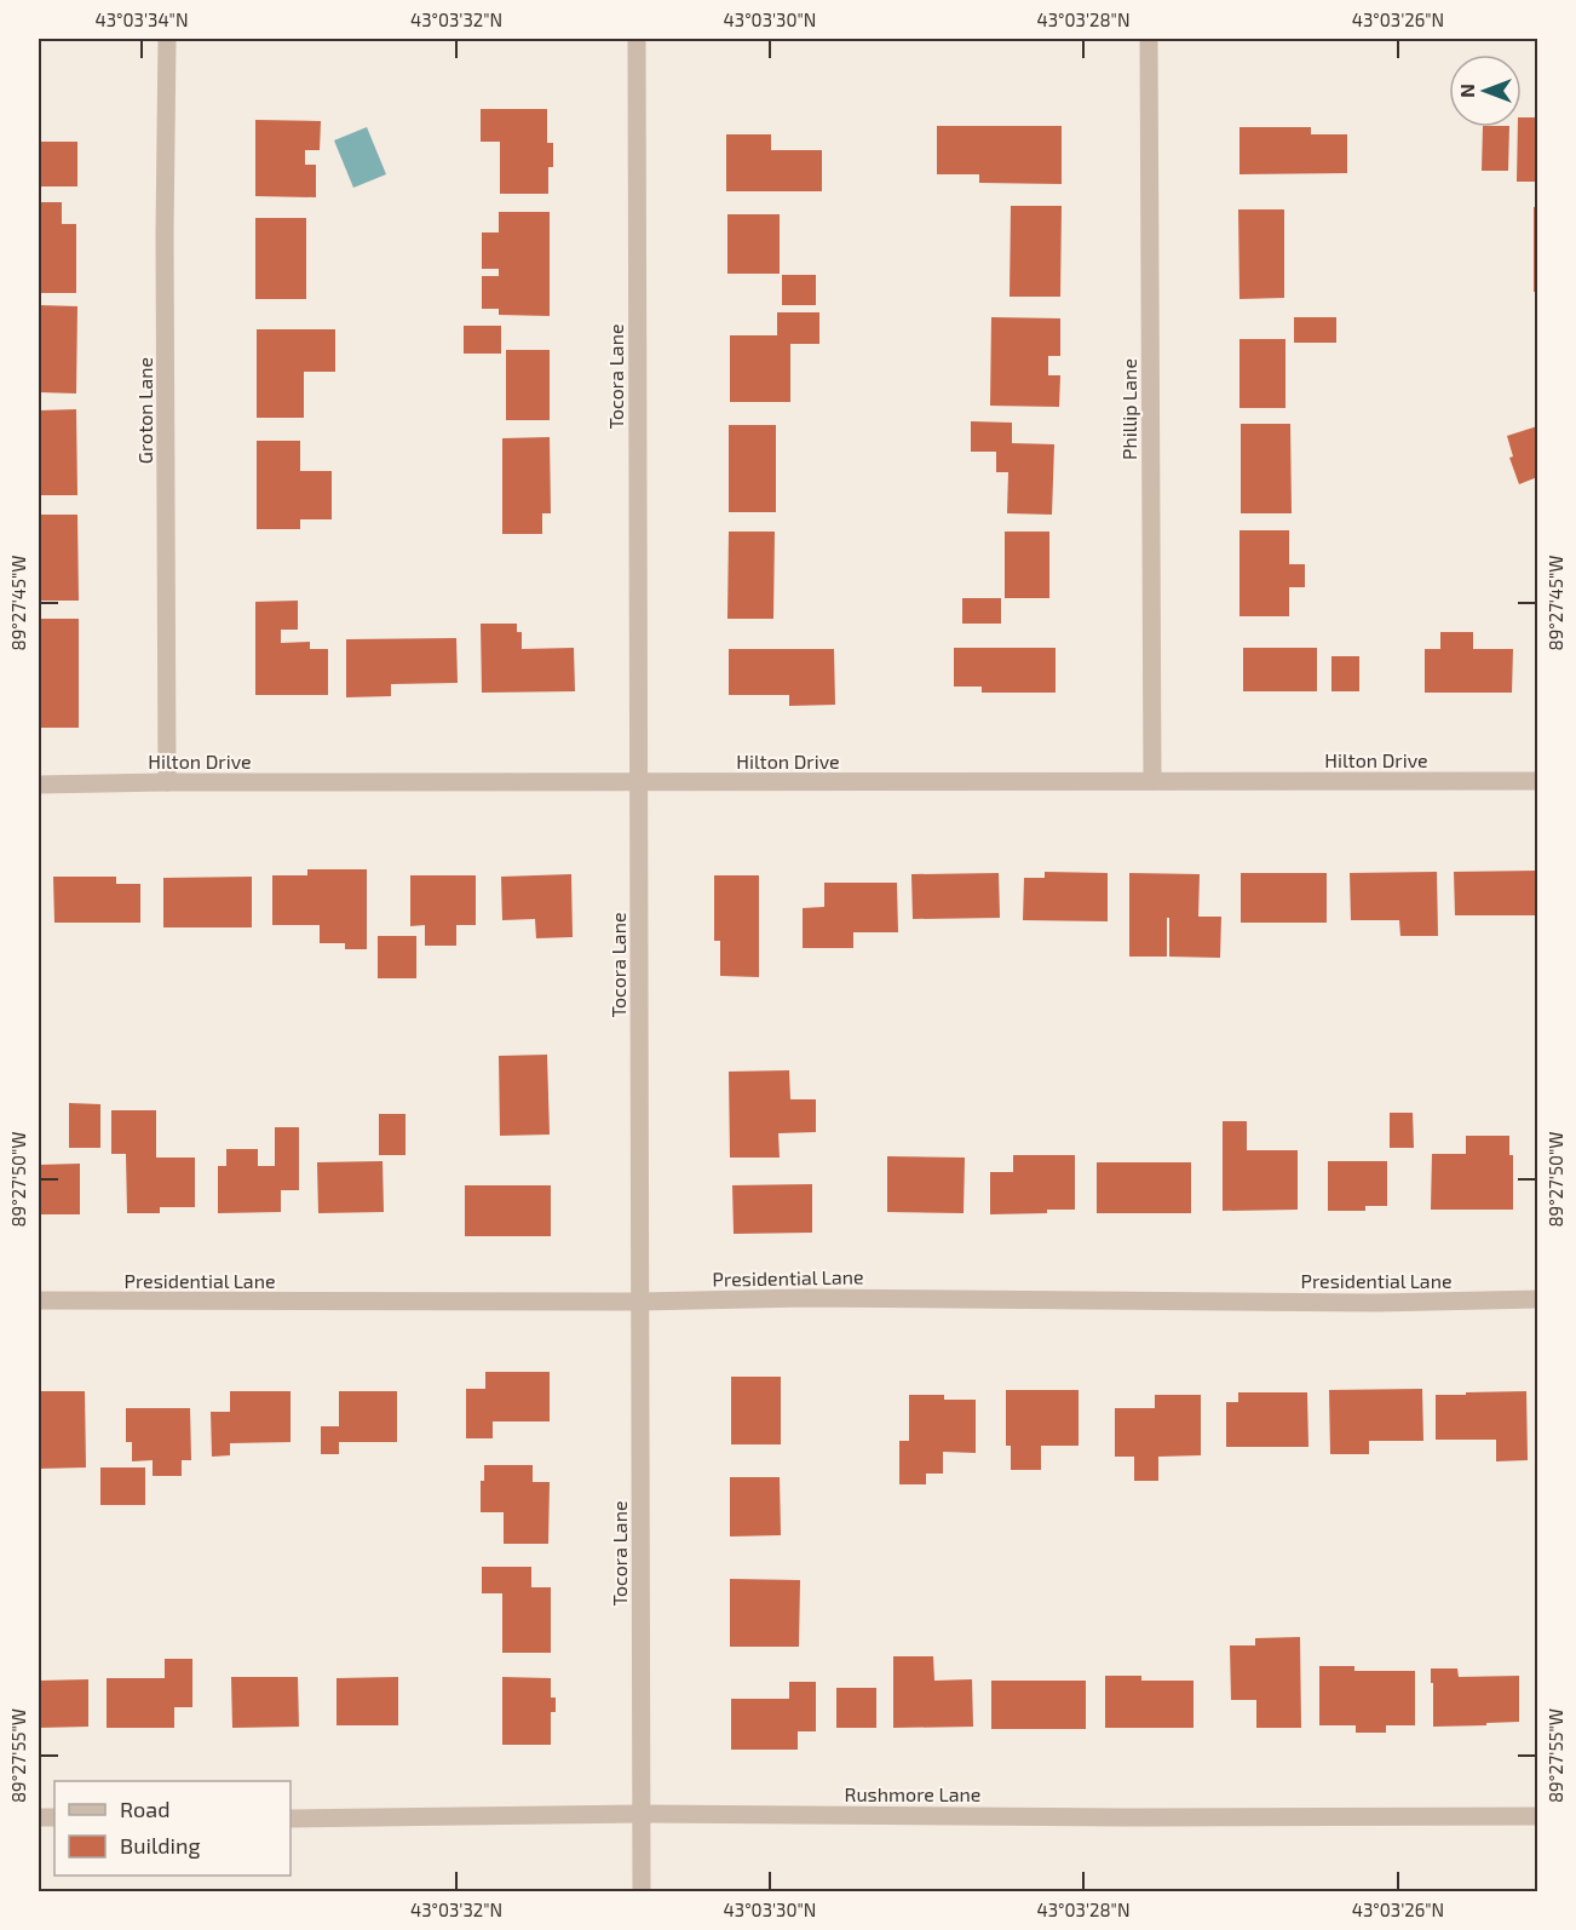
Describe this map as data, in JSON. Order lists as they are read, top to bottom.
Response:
{
  "streets": {
    "street": [
      "Tocora Lane",
      "Phillip Lane",
      "Groton Lane",
      "Hilton Drive",
      "Presidential Lane",
      "Rushmore Lane"
    ]
  },
  "crossings": [
    ["Tocora Lane", "Hilton Drive"],
    ["Tocora Lane", "Presidential Lane"],
    ["Tocora Lane", "Rushmore Lane"],
    ["Phillip Lane", "Hilton Drive"],
    ["Groton Lane", "Hilton Drive"]
  ],
  "legend": ["Road", "Building"],
  "north": "left",
  "coordinates": [
    "43°03'34\"N",
    "43°03'32\"N",
    "43°03'30\"N",
    "43°03'28\"N",
    "43°03'26\"N",
    "89°27'45\"W",
    "89°27'50\"W",
    "89°27'55\"W"
  ]
}
